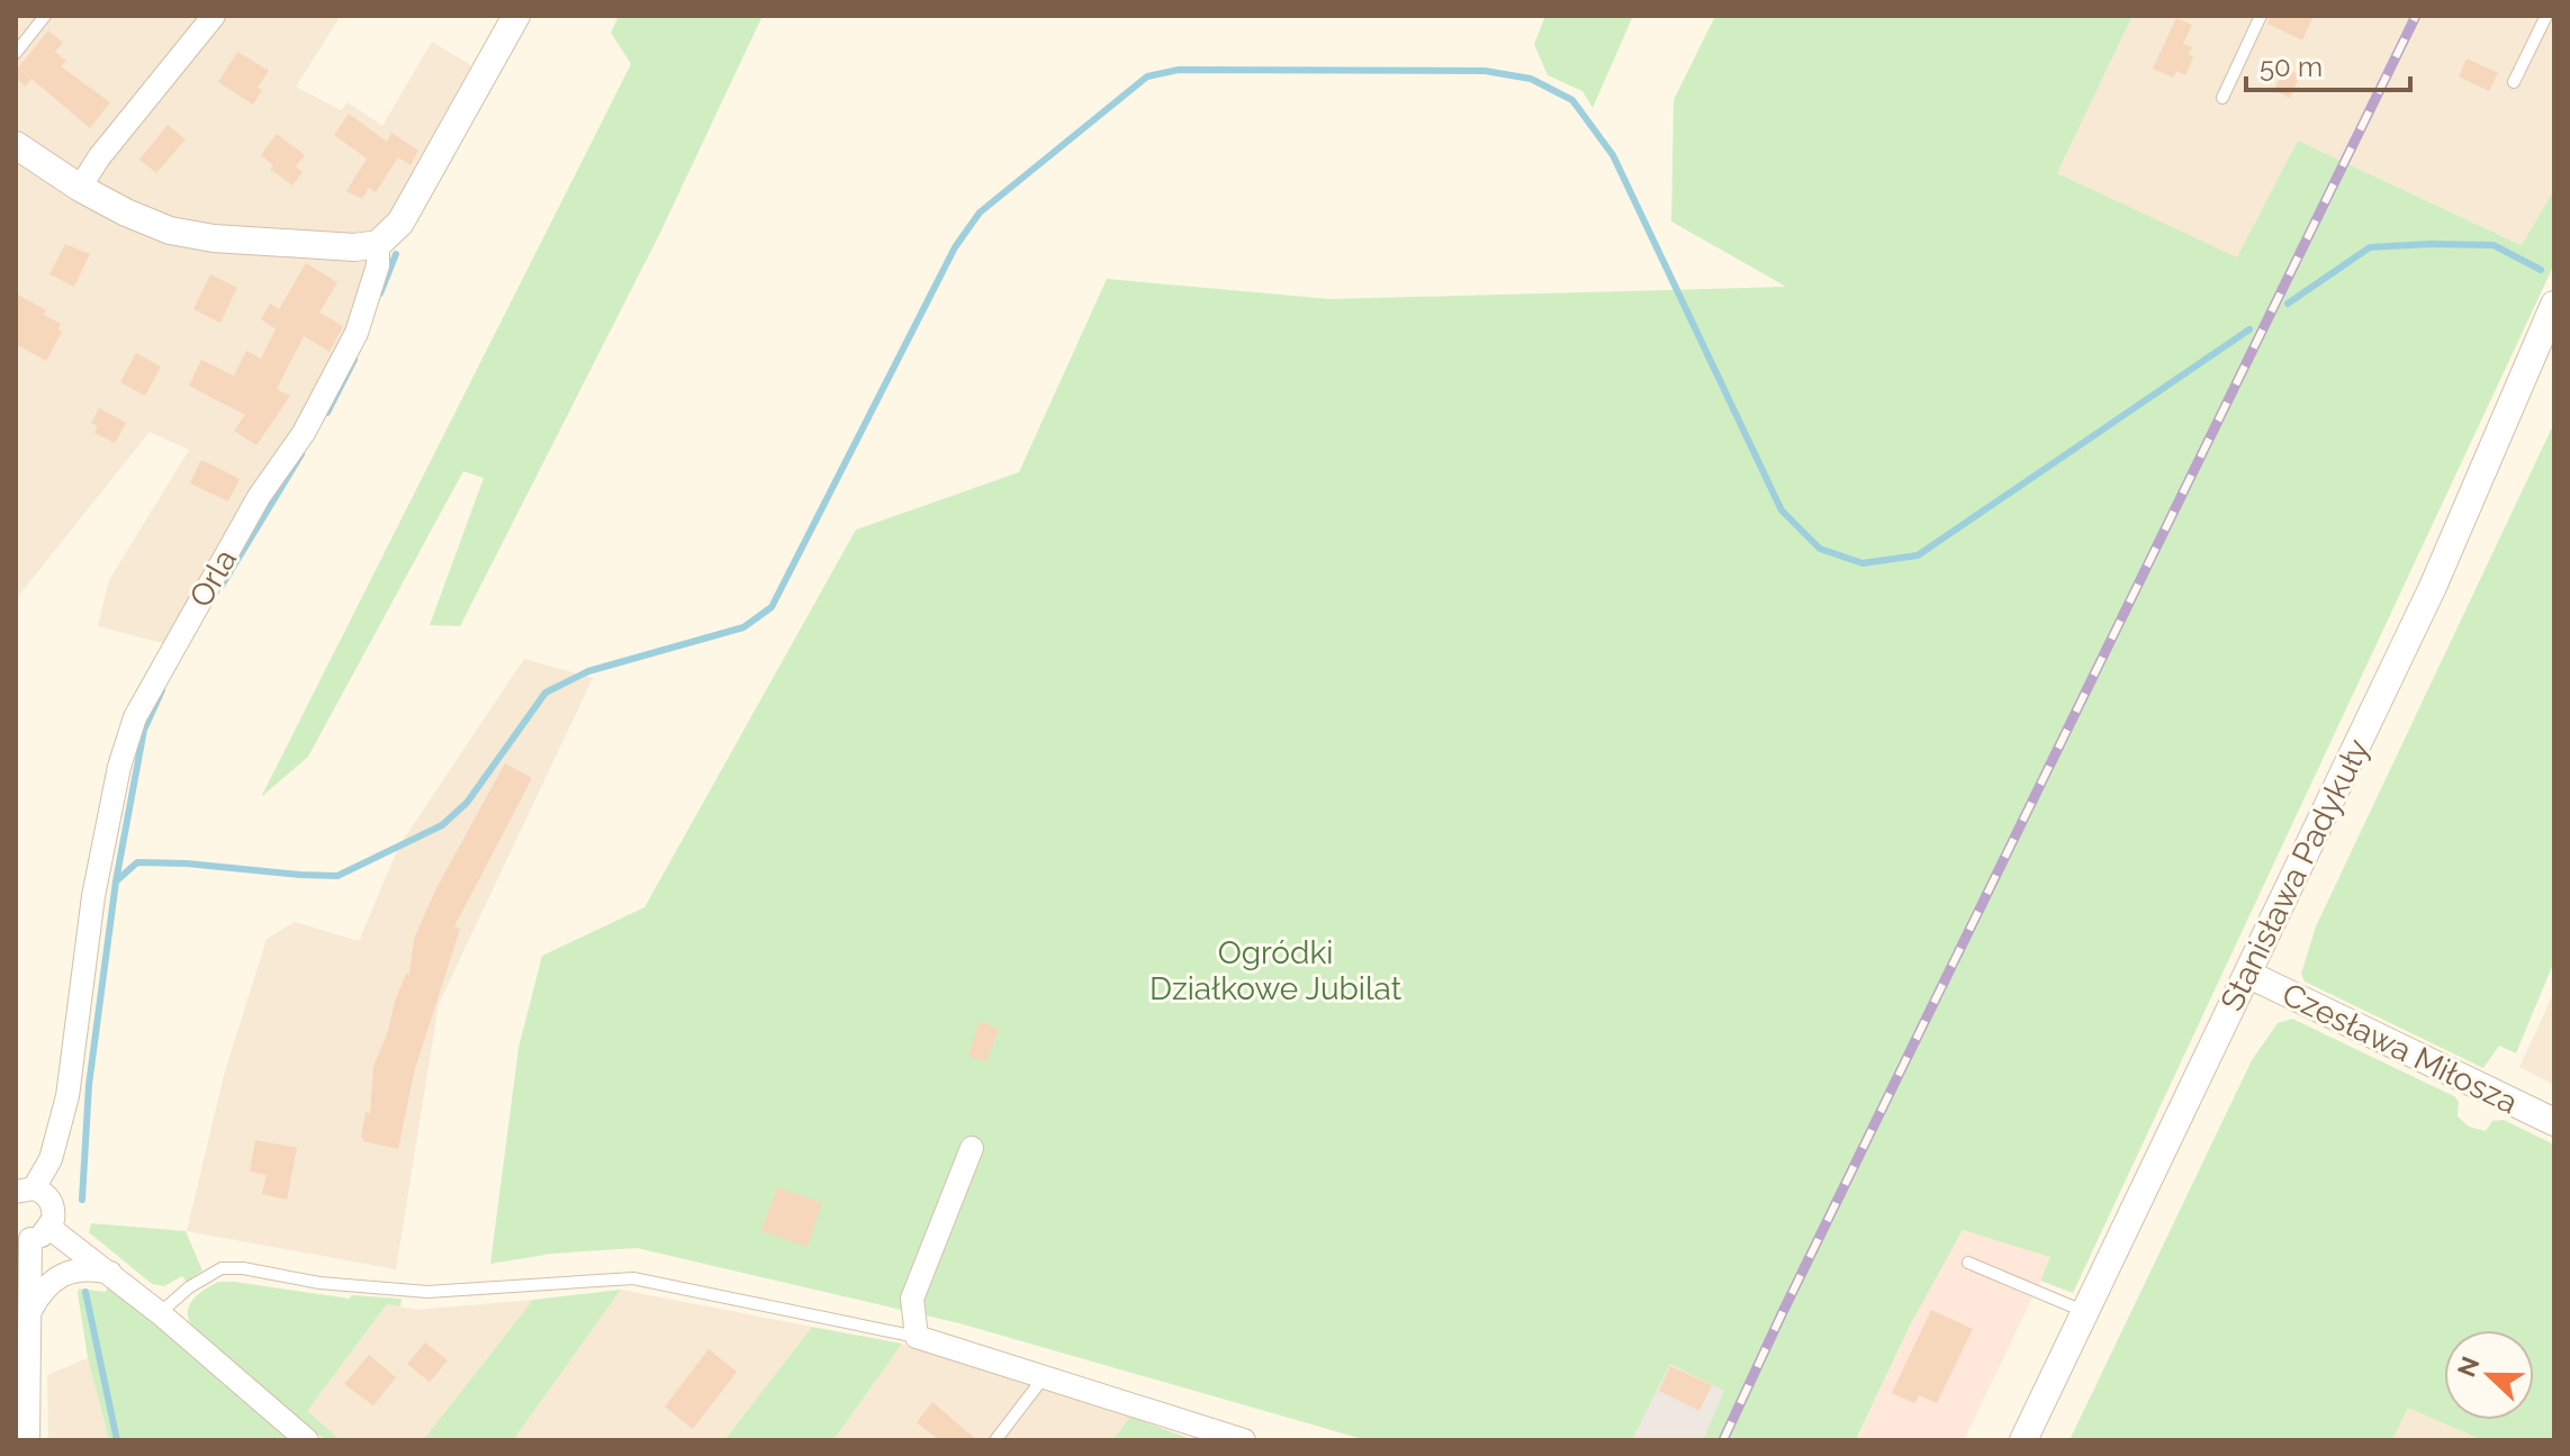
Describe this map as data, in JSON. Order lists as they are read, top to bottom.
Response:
{
  "streets": {
    "street": ["Orla", "Stanisława Padykuły", "Czesława Miłosza"]
  },
  "crossings": [
    ["Stanisława Padykuły", "Czesława Miłosza"]
  ],
  "parks": ["Ogródki Działkowe Jubilat"],
  "scale_bar": "50 m",
  "north": "left"
}
